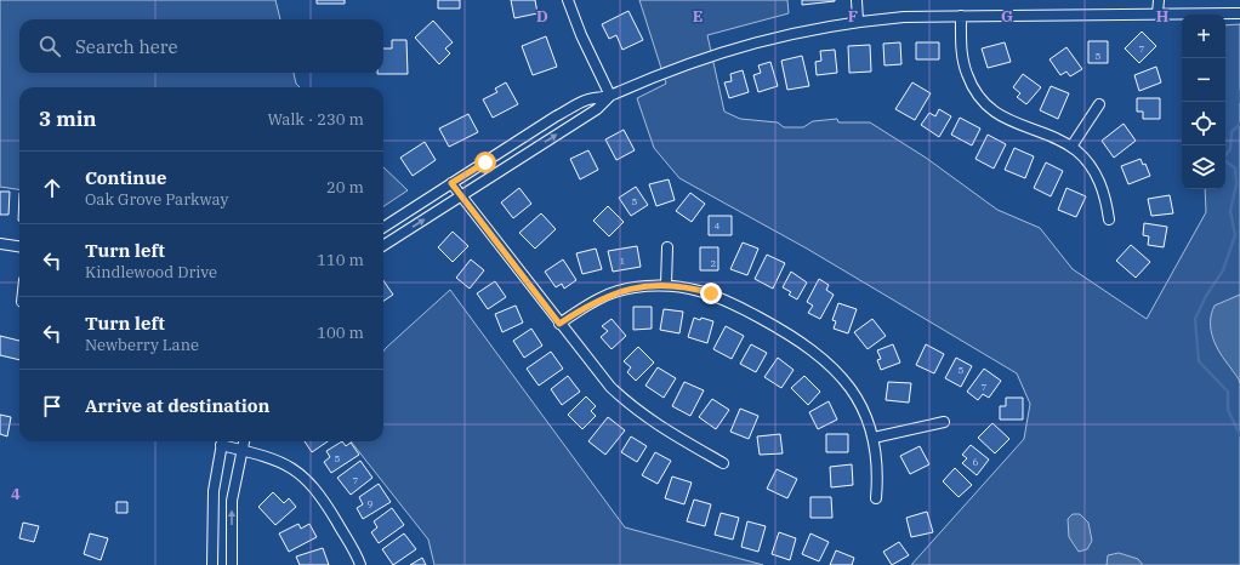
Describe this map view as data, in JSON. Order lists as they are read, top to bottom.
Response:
{
  "house_numbers": [
    "7",
    "5",
    "5",
    "4",
    "1",
    "2",
    "5",
    "7",
    "5",
    "6",
    "7",
    "9"
  ],
  "page": {
    "map_buttons": ["+", "−"],
    "search": "Search here",
    "heading": ["3 min", "Walk · 230 m"],
    "list": [
      ["Continue", "Oak Grove Parkway", "20 m"],
      ["Turn left", "Kindlewood Drive", "110 m"],
      ["Turn left", "Newberry Lane", "100 m"],
      "Arrive at destination"
    ]
  },
  "grid": {
    "columns": [
      "D",
      "E",
      "F",
      "G",
      "H"
    ],
    "rows": ["4"]
  }
}
